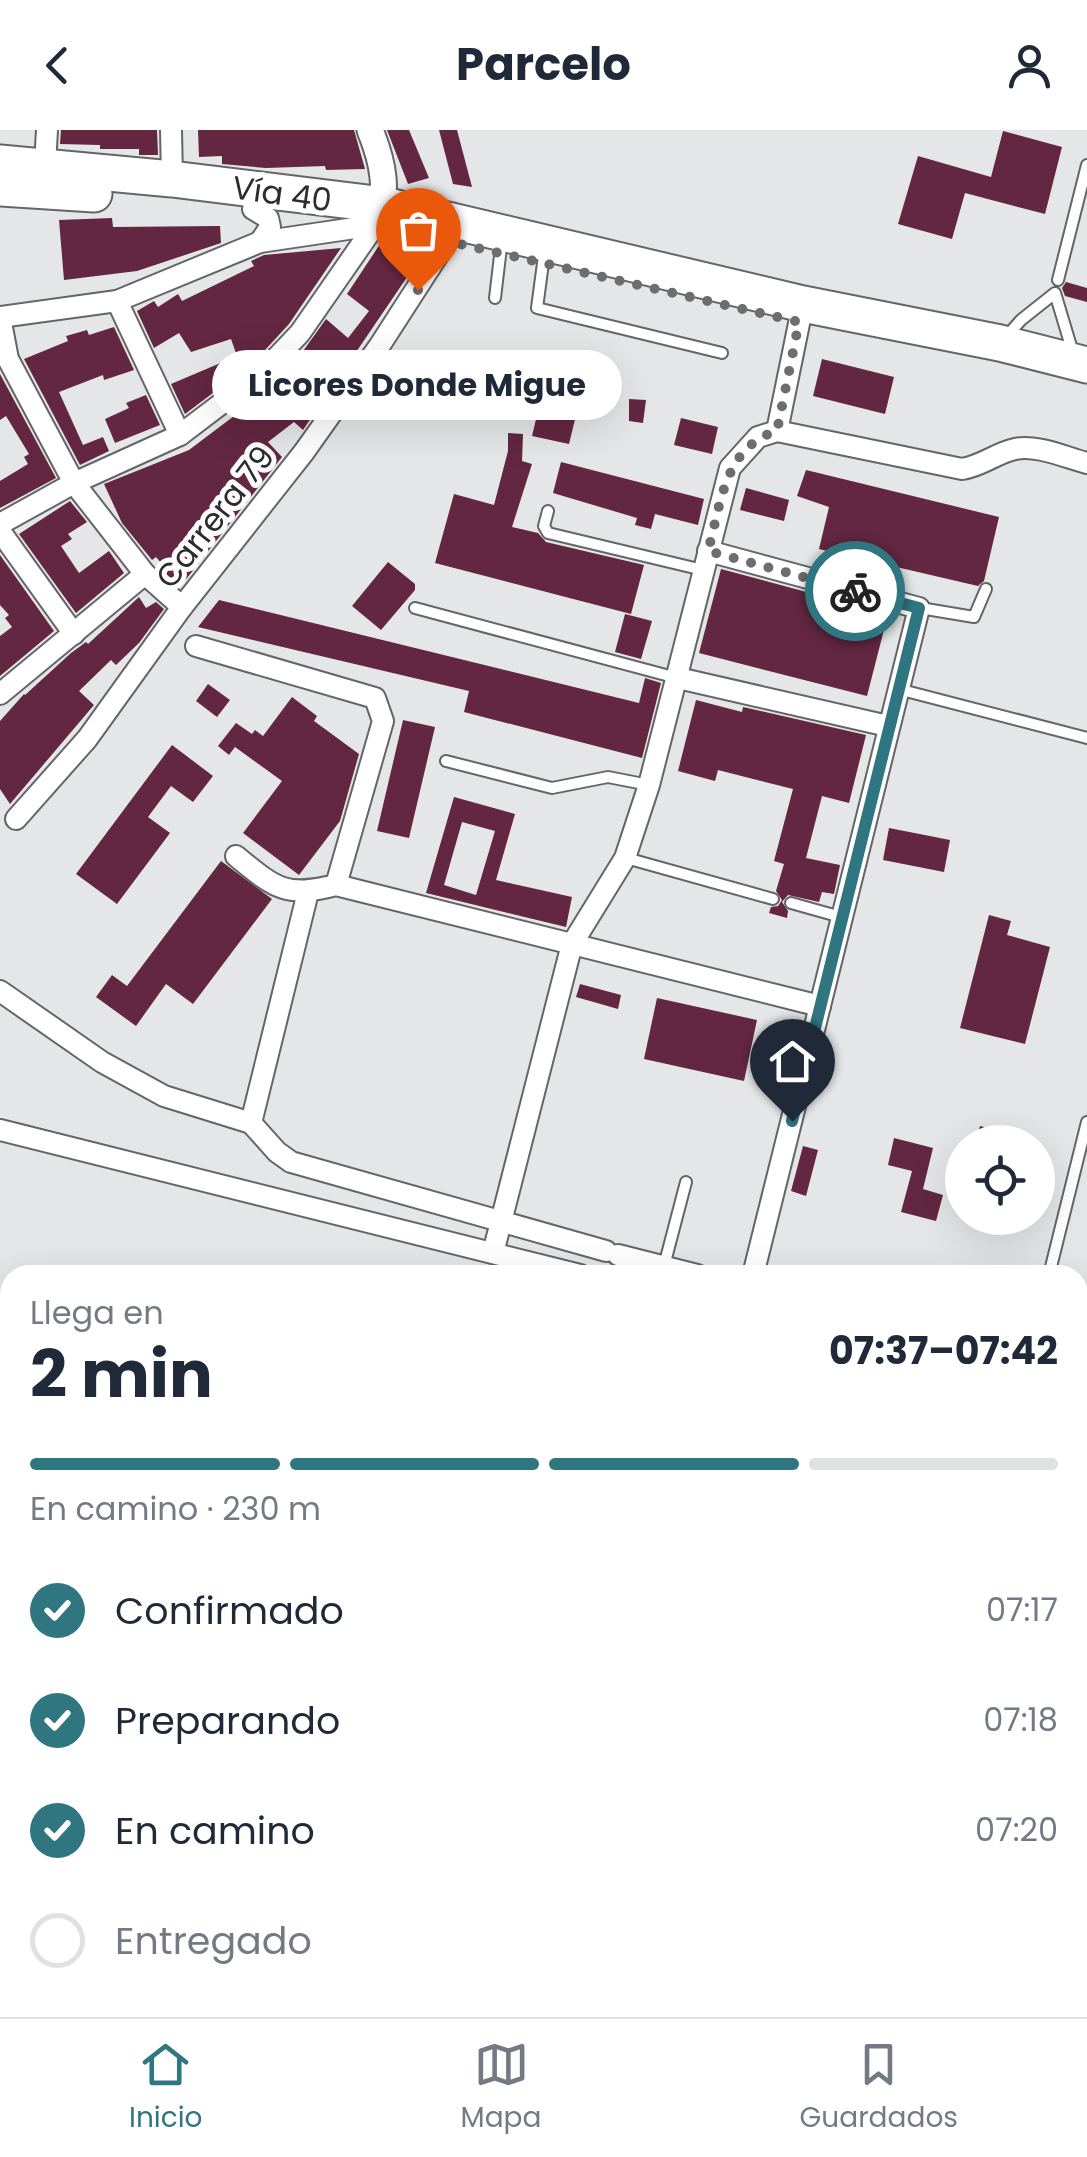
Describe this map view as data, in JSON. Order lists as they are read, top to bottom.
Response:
{
  "streets": {
    "highway": ["Vía 40"],
    "street": ["Carrera 79"]
  },
  "crossings": [
    ["Vía 40", "Carrera 79"]
  ],
  "places": ["Licores Donde Migue"],
  "page": {
    "header": "Parcelo",
    "bubble": "Licores Donde Migue",
    "heading": ["2 min", "Llega en", "07:37–07:42"],
    "bar": "En camino · 230 m",
    "list": [
      ["Confirmado", "07:17"],
      ["Preparando", "07:18"],
      ["En camino", "07:20"],
      "Entregado"
    ],
    "tabs": ["Inicio", "Mapa", "Guardados"]
  }
}
